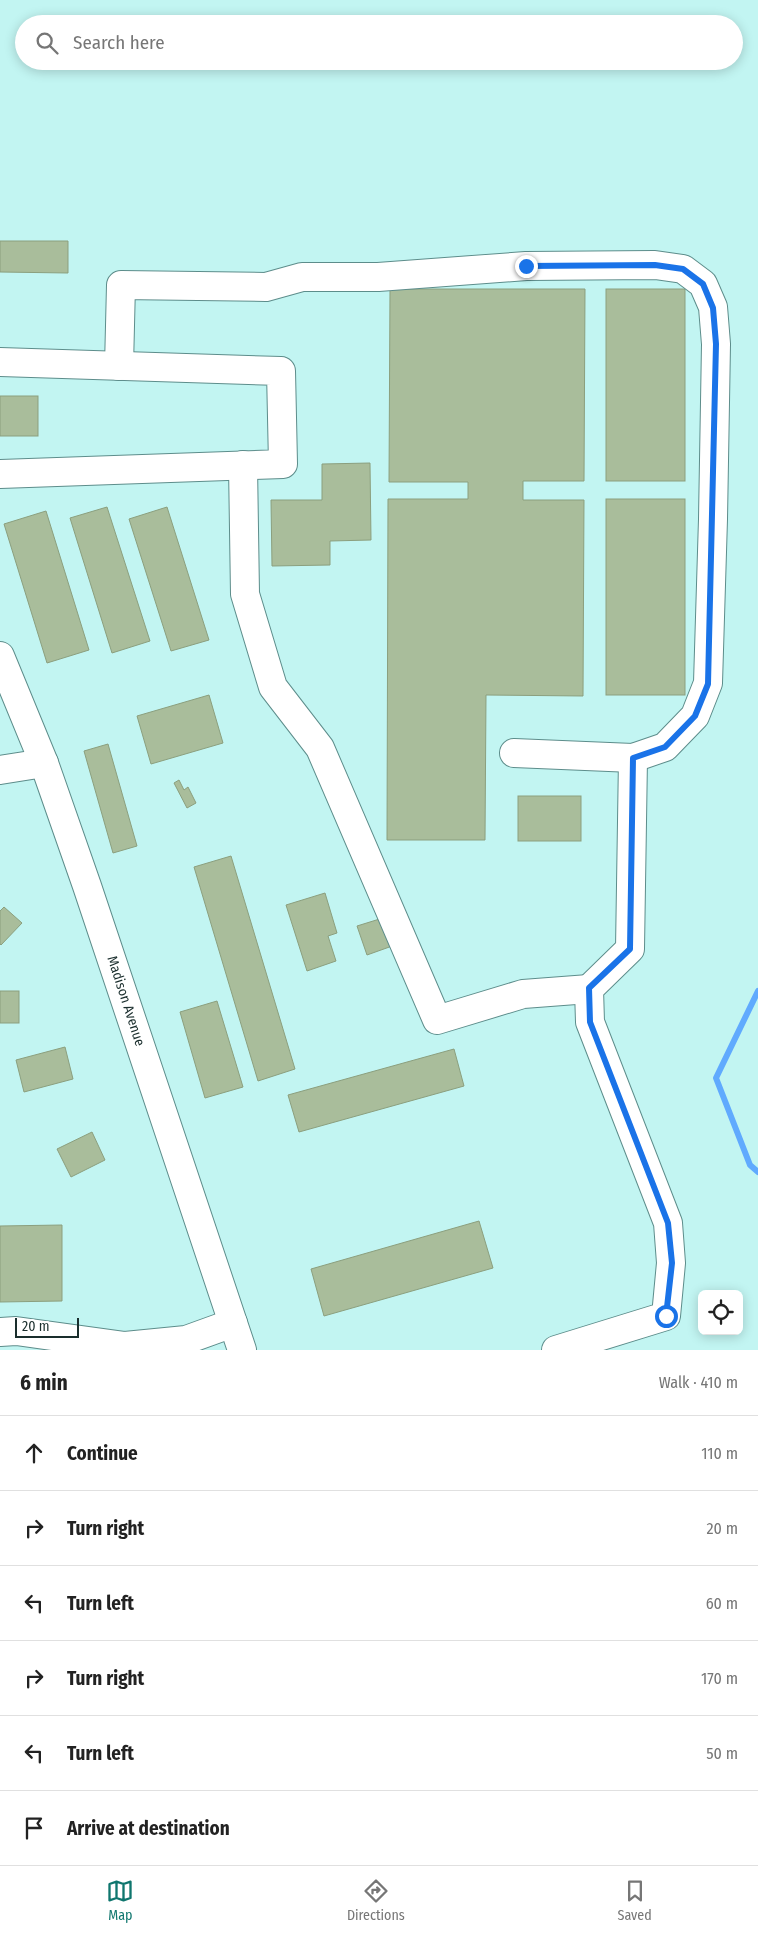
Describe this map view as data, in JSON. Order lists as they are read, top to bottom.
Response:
{
  "streets": {
    "street": ["Madison Avenue"]
  },
  "scale_bar": "20 m",
  "page": {
    "search": "Search here",
    "scale": "20 m",
    "heading": ["6 min", "Walk · 410 m"],
    "list": [
      ["Continue", "110 m"],
      ["Turn right", "20 m"],
      ["Turn left", "60 m"],
      ["Turn right", "170 m"],
      ["Turn left", "50 m"],
      "Arrive at destination"
    ],
    "nav": ["Map", "Directions", "Saved"]
  }
}
